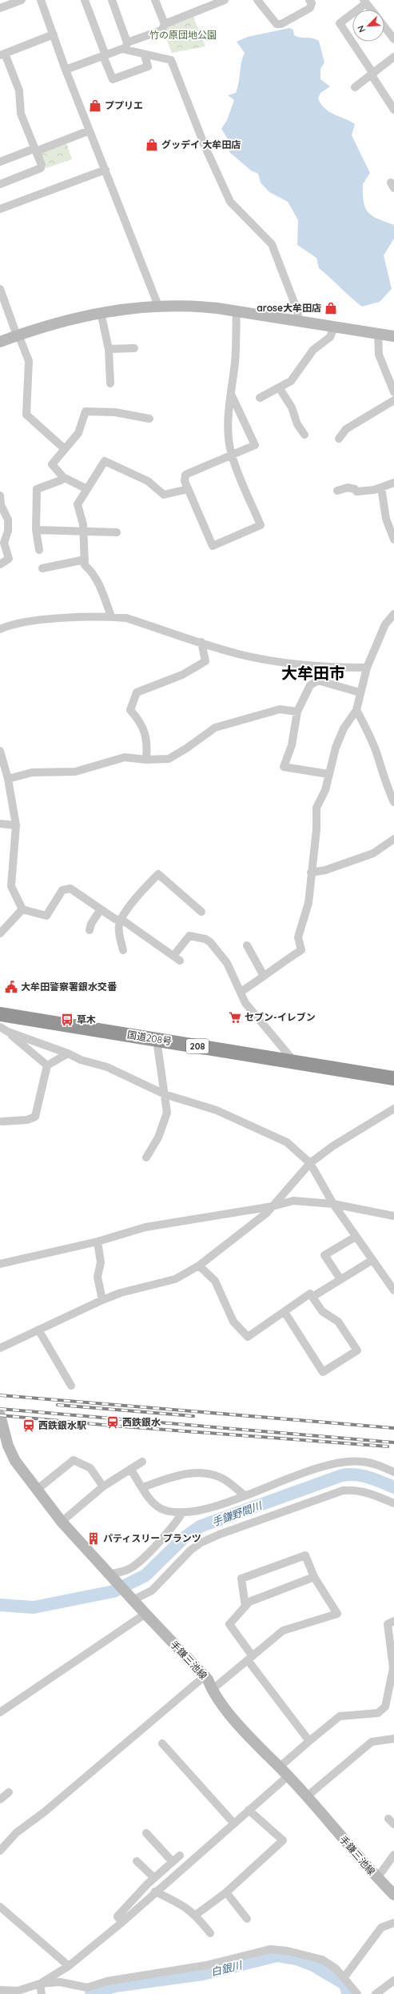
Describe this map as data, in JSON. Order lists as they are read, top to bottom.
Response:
{
  "streets": {
    "highway": ["国道208号", "208"],
    "main road": ["手鎌三池線"]
  },
  "districts": ["大牟田市"],
  "water": ["手鎌野間川", "白銀川"],
  "parks": ["竹の原団地公園"],
  "places": {
    "shop": ["ププリエ", "グッデイ 大牟田店", "arose大牟田店"],
    "public building": ["大牟田警察署銀水交番"],
    "supermarket": ["セブン-イレブン"],
    "bus stop": ["草木"],
    "station": ["西鉄銀水", "西鉄銀水駅"],
    "building": ["パティスリー プランツ"]
  },
  "north": "bottom left"
}
